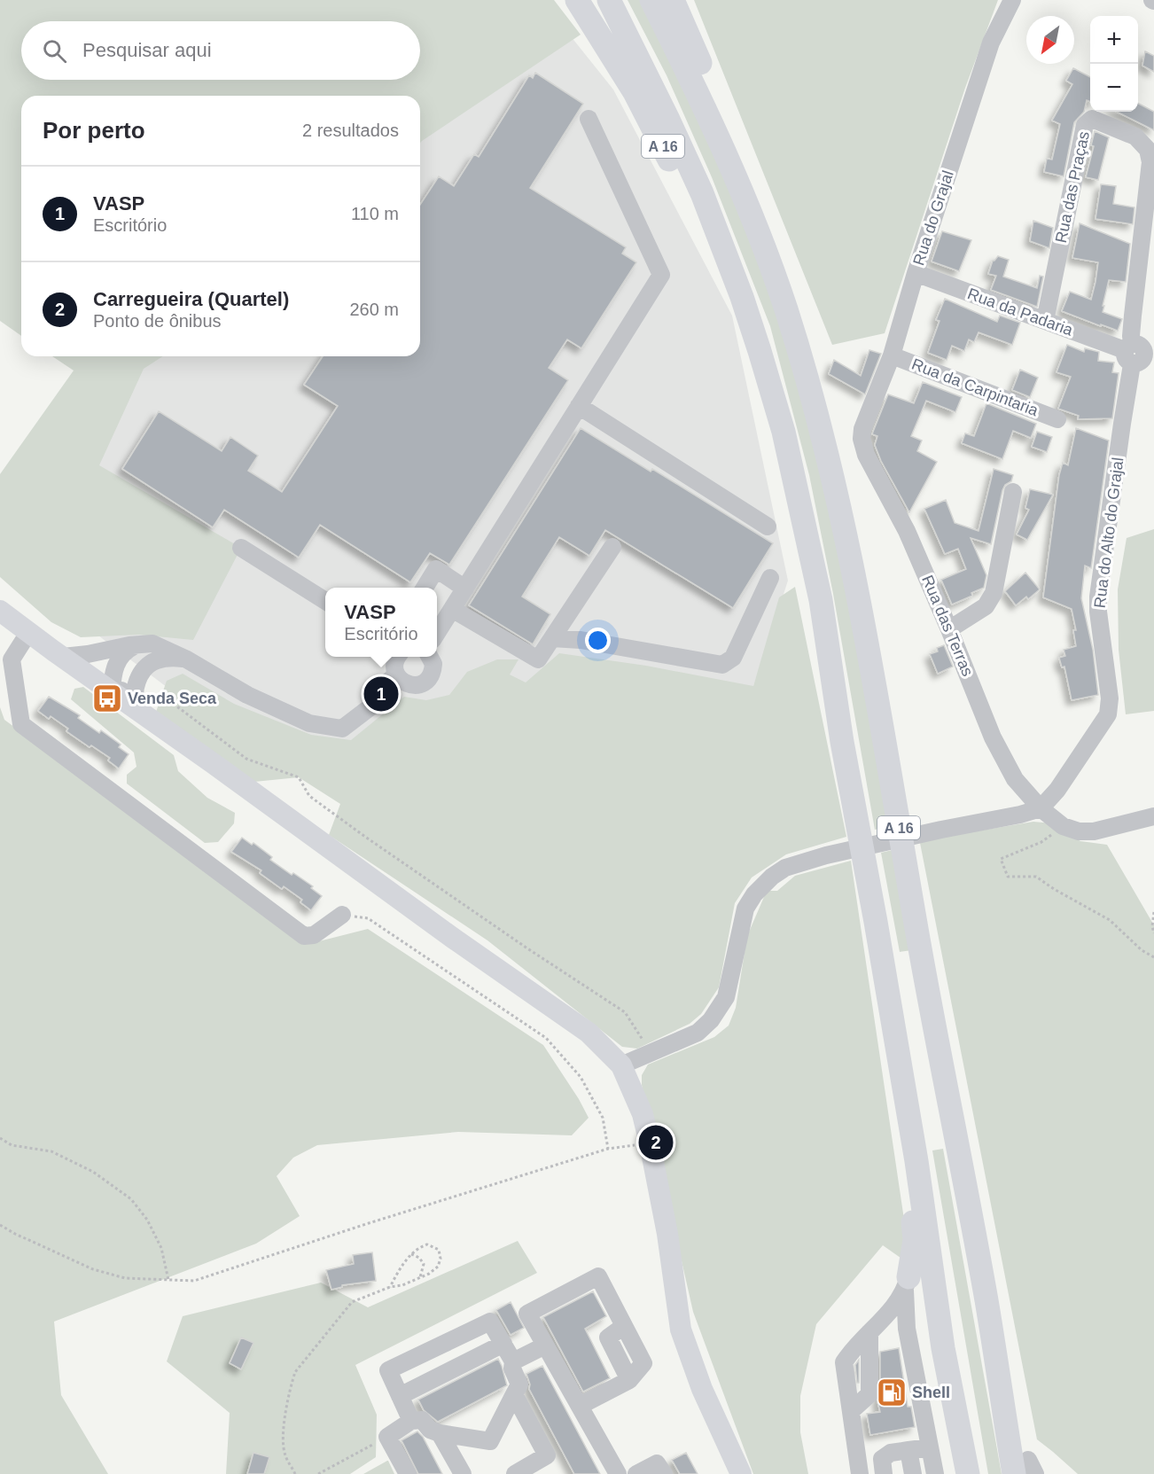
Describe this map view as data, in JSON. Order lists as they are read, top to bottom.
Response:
{
  "streets": {
    "highway": ["A 16"],
    "street": [
      "Rua das Praças",
      "Rua do Grajal",
      "Rua da Padaria",
      "Rua da Carpintaria",
      "Rua do Alto do Grajal",
      "Rua das Terras"
    ]
  },
  "crossings": [
    ["Rua das Praças", "Rua da Padaria"],
    ["Rua das Praças", "Rua do Alto do Grajal"],
    ["Rua do Grajal", "Rua da Padaria"],
    ["Rua do Grajal", "Rua da Carpintaria"],
    ["Rua do Grajal", "Rua das Terras"],
    ["Rua da Padaria", "Rua do Alto do Grajal"],
    ["Rua do Alto do Grajal", "Rua das Terras"]
  ],
  "places": {
    "bus stop": ["Venda Seca"],
    "fuel station": ["Shell"]
  },
  "north": "bottom left",
  "page": {
    "map_buttons": ["+", "−"],
    "search": "Pesquisar aqui",
    "heading": ["Por perto", "2 resultados"],
    "list": [
      {
        "mark": "1",
        "name": "VASP",
        "note": "Escritório",
        "value": "110 m"
      },
      {
        "mark": "2",
        "name": "Carregueira (Quartel)",
        "note": "Ponto de ônibus",
        "value": "260 m"
      }
    ],
    "popup": ["VASP", "Escritório"],
    "pins": ["1", "2"]
  }
}
